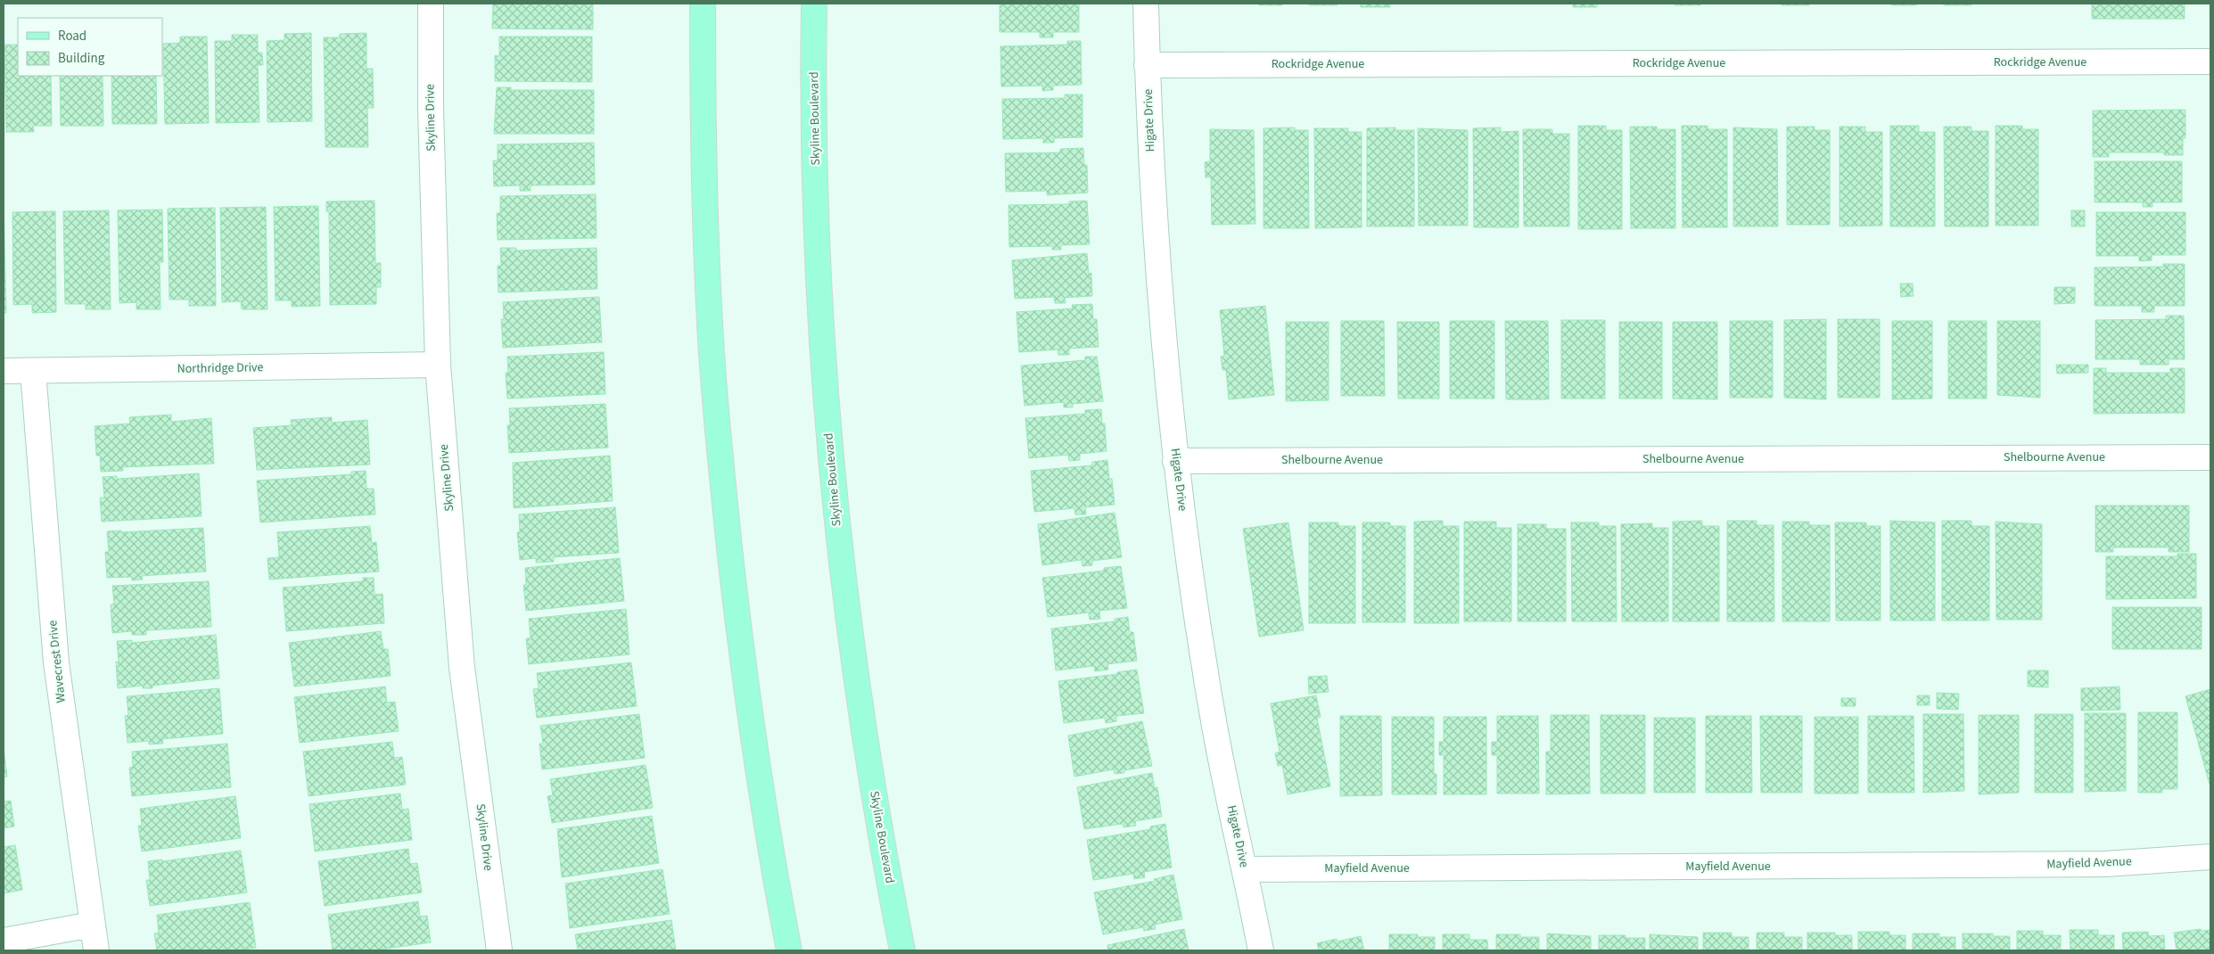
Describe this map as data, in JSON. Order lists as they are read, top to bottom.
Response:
{
  "streets": {
    "main road": ["Skyline Boulevard"],
    "street": [
      "Rockridge Avenue",
      "Skyline Drive",
      "Higate Drive",
      "Northridge Drive",
      "Shelbourne Avenue",
      "Wavecrest Drive",
      "Mayfield Avenue"
    ]
  },
  "crossings": [
    ["Rockridge Avenue", "Higate Drive"],
    ["Skyline Drive", "Northridge Drive"],
    ["Higate Drive", "Shelbourne Avenue"],
    ["Higate Drive", "Mayfield Avenue"],
    ["Northridge Drive", "Wavecrest Drive"]
  ],
  "legend": ["Road", "Building"]
}
